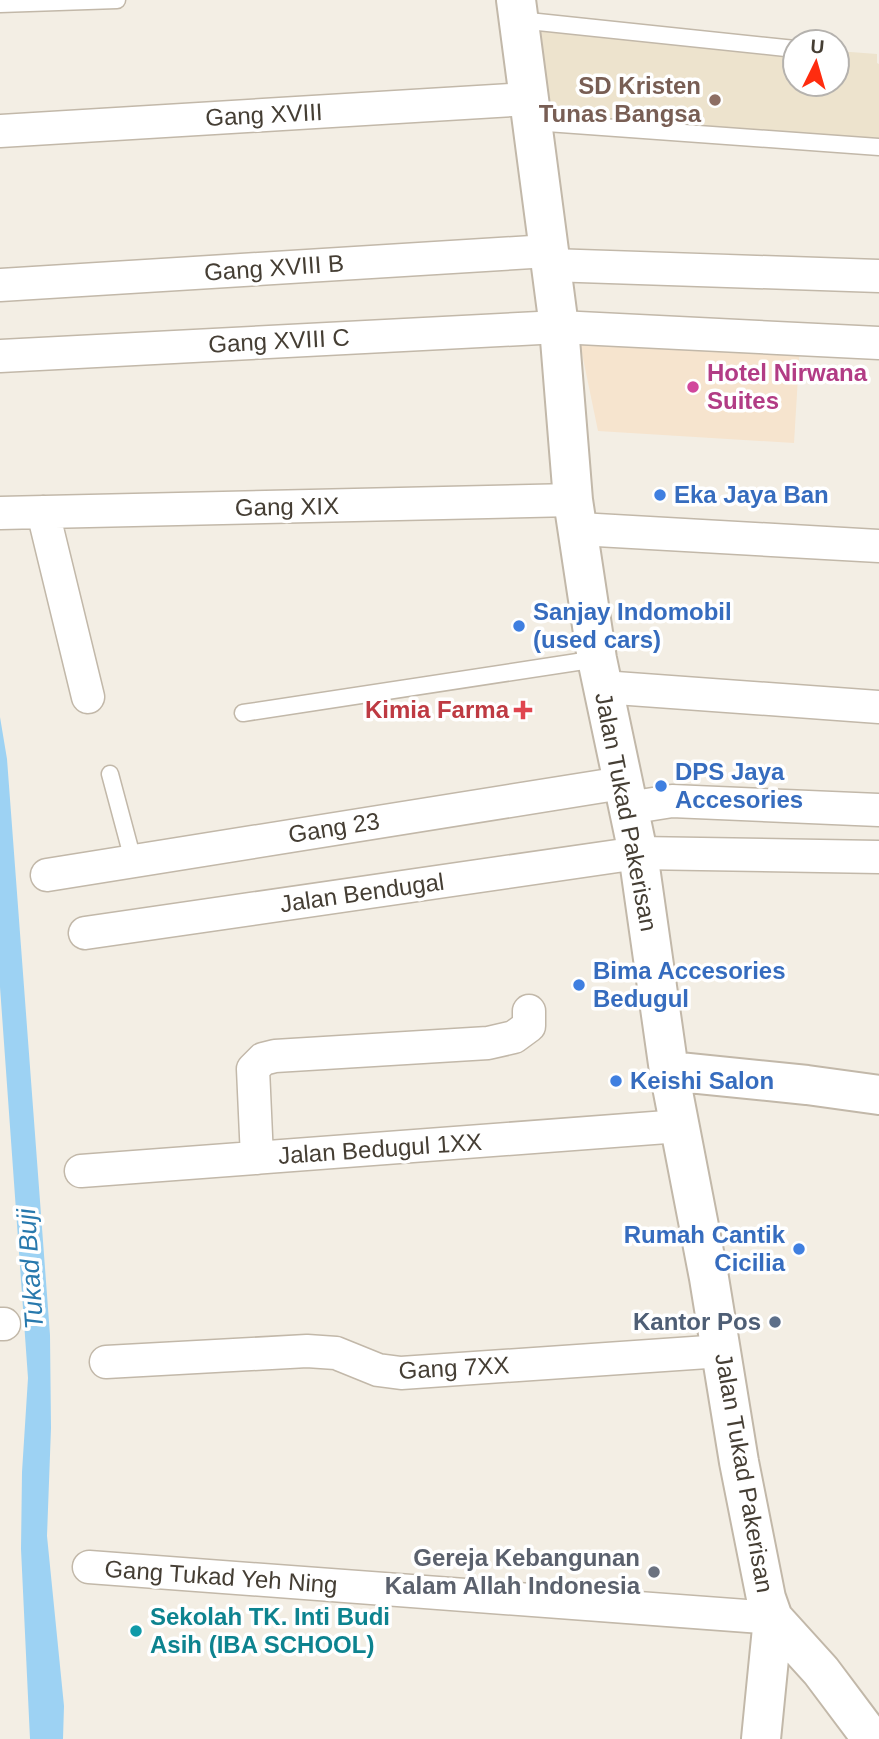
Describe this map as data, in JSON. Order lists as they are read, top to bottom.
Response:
{
  "streets": {
    "street": [
      "Gang XVIII",
      "Gang XVIII B",
      "Gang XVIII C",
      "Gang XIX",
      "Jalan Tukad Pakerisan",
      "Gang 23",
      "Jalan Bendugal",
      "Jalan Bedugul 1XX",
      "Gang 7XX",
      "Gang Tukad Yeh Ning"
    ]
  },
  "crossings": [
    ["Gang XVIII", "Jalan Tukad Pakerisan"],
    ["Gang XVIII B", "Jalan Tukad Pakerisan"],
    ["Gang XVIII C", "Jalan Tukad Pakerisan"],
    ["Gang XIX", "Jalan Tukad Pakerisan"],
    ["Jalan Tukad Pakerisan", "Gang 23"],
    ["Jalan Tukad Pakerisan", "Jalan Bendugal"],
    ["Jalan Tukad Pakerisan", "Jalan Bedugul 1XX"],
    ["Jalan Tukad Pakerisan", "Gang 7XX"],
    ["Jalan Tukad Pakerisan", "Gang Tukad Yeh Ning"]
  ],
  "water": ["Tukad Buji"],
  "places": {
    "other": [
      "SD Kristen Tunas Bangsa",
      "Hotel Nirwana Suites",
      "Eka Jaya Ban",
      "Sanjay Indomobil (used cars)",
      "DPS Jaya Accesories",
      "Bima Accesories Bedugul",
      "Keishi Salon",
      "Rumah Cantik Cicilia",
      "Kantor Pos",
      "Gereja Kebangunan Kalam Allah Indonesia",
      "Sekolah TK. Inti Budi Asih (IBA SCHOOL)"
    ],
    "health": ["Kimia Farma"]
  },
  "north": "top"
}
